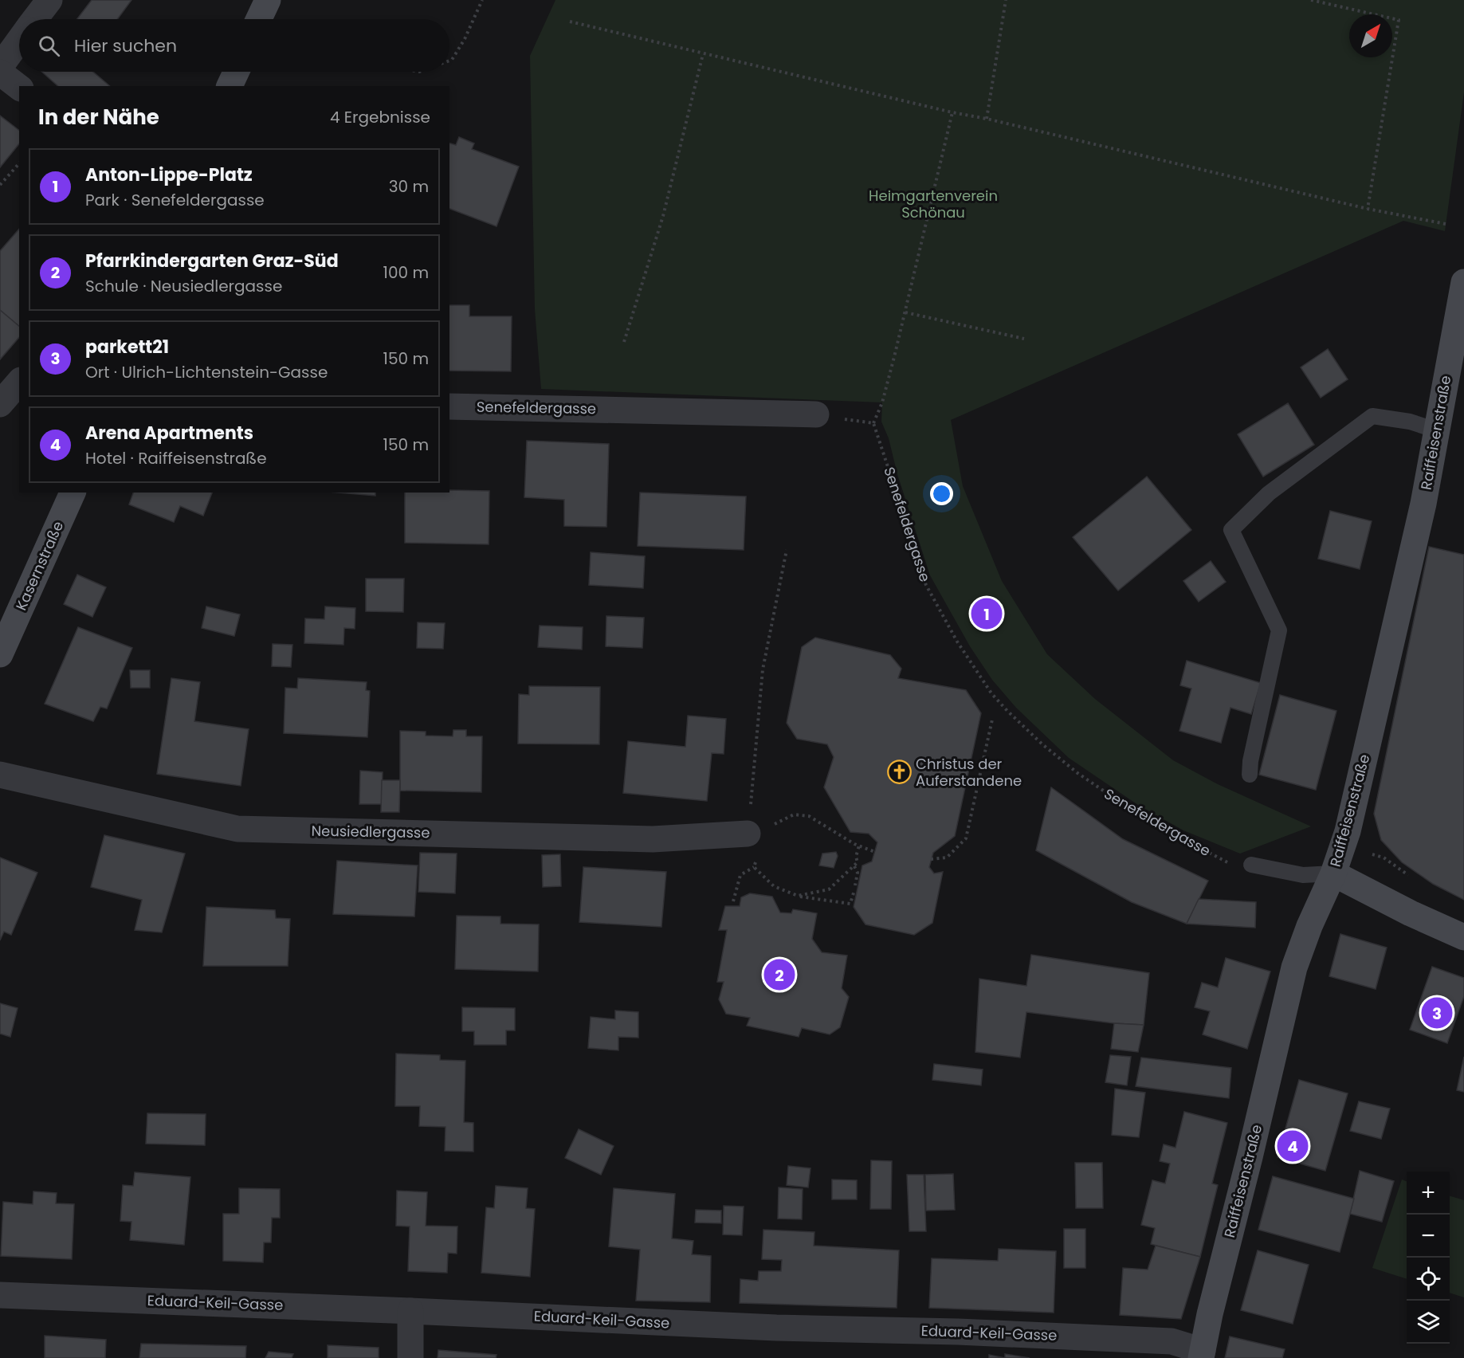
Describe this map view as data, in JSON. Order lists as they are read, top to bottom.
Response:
{
  "streets": {
    "street": [
      "Senefeldergasse",
      "Raiffeisenstraße",
      "Kasernstraße",
      "Neusiedlergasse",
      "Eduard-Keil-Gasse"
    ]
  },
  "crossings": [
    ["Raiffeisenstraße", "Eduard-Keil-Gasse"]
  ],
  "parks": ["Heimgartenverein Schönau"],
  "places": {
    "church": ["Christus der Auferstandene"]
  },
  "north": "top right",
  "page": {
    "search": "Hier suchen",
    "heading": ["In der Nähe", "4 Ergebnisse"],
    "list": [
      {
        "mark": "1",
        "name": "Anton-Lippe-Platz",
        "note": "Park · Senefeldergasse",
        "value": "30 m"
      },
      {
        "mark": "2",
        "name": "Pfarrkindergarten Graz-Süd",
        "note": "Schule · Neusiedlergasse",
        "value": "100 m"
      },
      {
        "mark": "3",
        "name": "parkett21",
        "note": "Ort · Ulrich-Lichtenstein-Gasse",
        "value": "150 m"
      },
      {
        "mark": "4",
        "name": "Arena Apartments",
        "note": "Hotel · Raiffeisenstraße",
        "value": "150 m"
      }
    ],
    "pins": [
      "1",
      "2",
      "3",
      "4"
    ],
    "map_buttons": ["+", "−"]
  }
}
